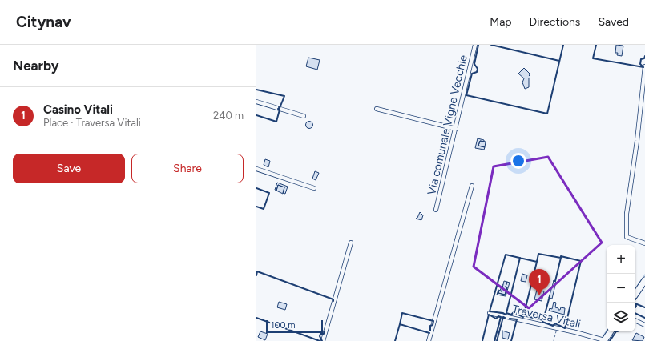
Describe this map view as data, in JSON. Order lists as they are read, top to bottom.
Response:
{
  "streets": {
    "street": ["Via comunale Vigne Vecchie", "Traversa Vitali"]
  },
  "scale_bar": "100 m",
  "page": {
    "header": "Citynav",
    "nav": ["Map", "Directions", "Saved"],
    "heading": "Nearby",
    "list": [
      {
        "mark": "1",
        "name": "Casino Vitali",
        "note": "Place · Traversa Vitali",
        "value": "240 m"
      }
    ],
    "buttons": ["Save", "Share"],
    "map_buttons": ["+", "−"],
    "pins": "1",
    "scale": "100 m"
  }
}
